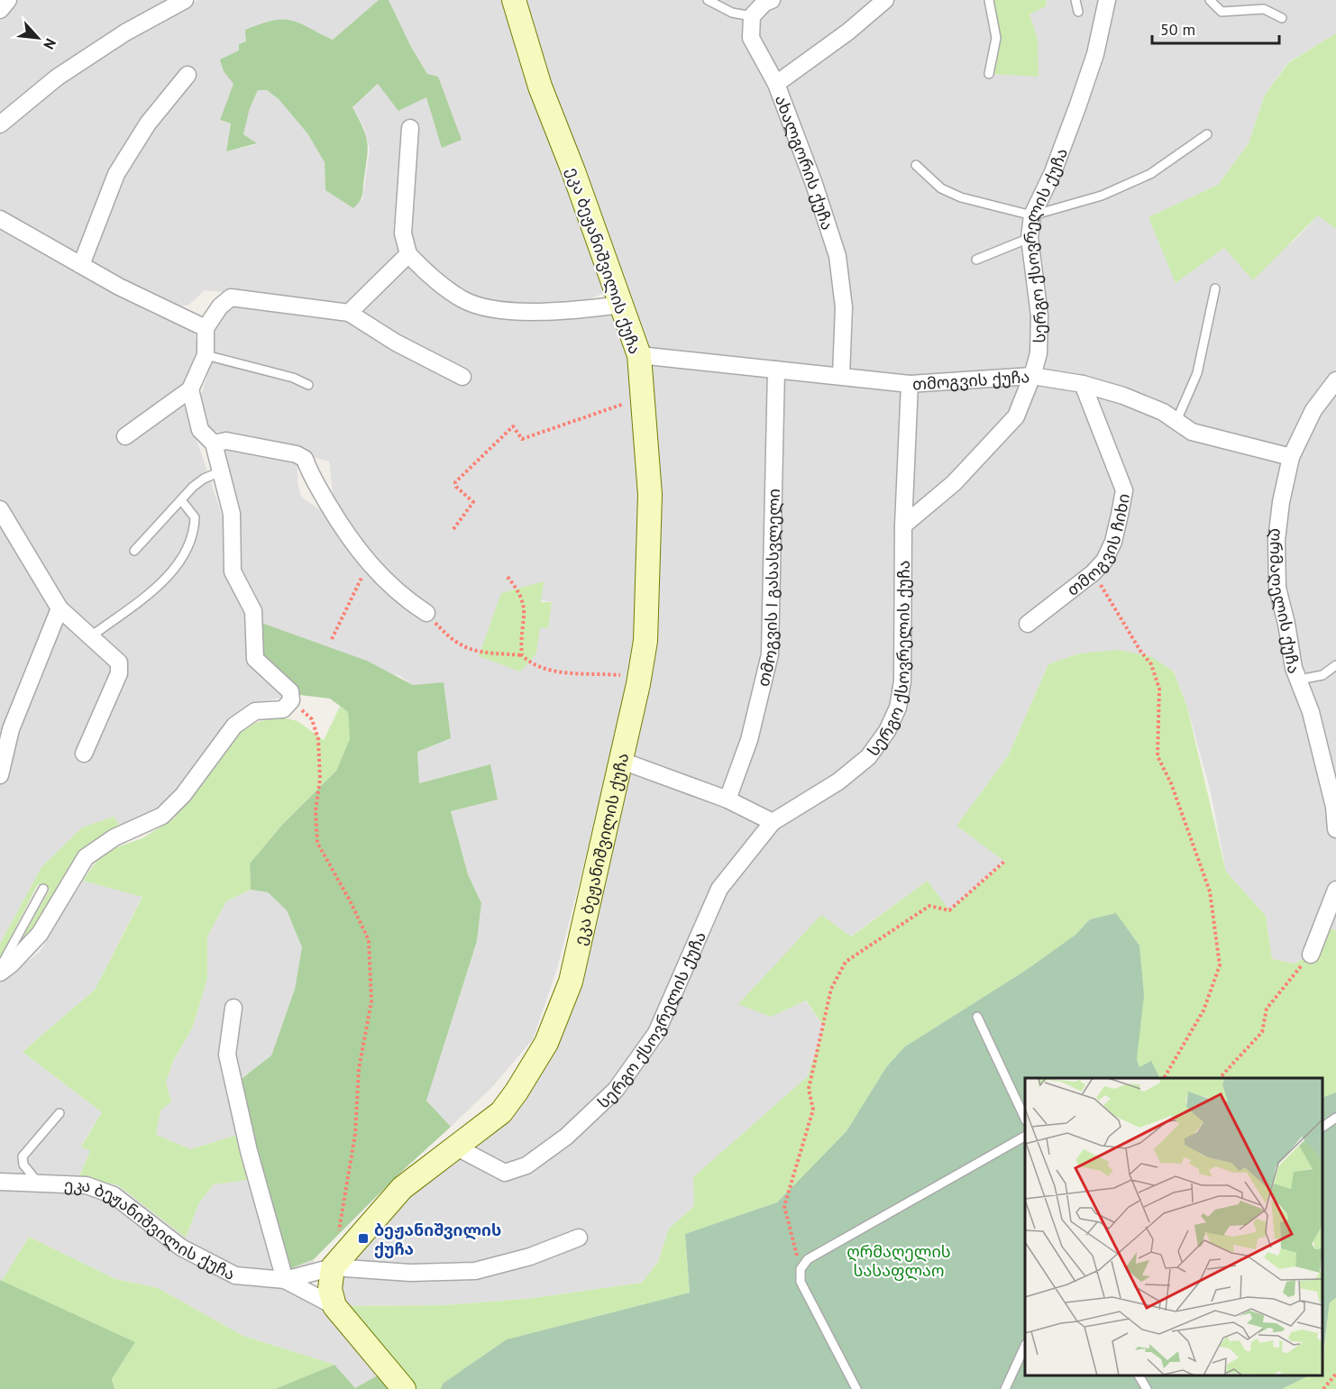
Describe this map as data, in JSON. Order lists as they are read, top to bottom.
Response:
{
  "streets": {
    "street": [
      "ახალგორის ქუჩა",
      "სერგო ქსოვრელის ქუჩა",
      "ეკა ბეჟანიშვილის ქუჩა",
      "თმოგვის ქუჩა",
      "თმოგვის ჩიხი",
      "თმოგვის I გასასვლელი",
      "ღრმაღელის ქუჩა"
    ]
  },
  "crossings": [
    ["ახალგორის ქუჩა", "თმოგვის ქუჩა"],
    ["სერგო ქსოვრელის ქუჩა", "ეკა ბეჟანიშვილის ქუჩა"],
    ["სერგო ქსოვრელის ქუჩა", "თმოგვის ქუჩა"],
    ["ეკა ბეჟანიშვილის ქუჩა", "თმოგვის ქუჩა"],
    ["თმოგვის ქუჩა", "თმოგვის ჩიხი"],
    ["თმოგვის ქუჩა", "თმოგვის I გასასვლელი"],
    ["თმოგვის ქუჩა", "ღრმაღელის ქუჩა"]
  ],
  "parks": ["ღრმაღელის სასაფლაო"],
  "places": {
    "transit": ["ბეჟანიშვილის ქუჩა"]
  },
  "scale_bar": "50 m",
  "north": "bottom right"
}
